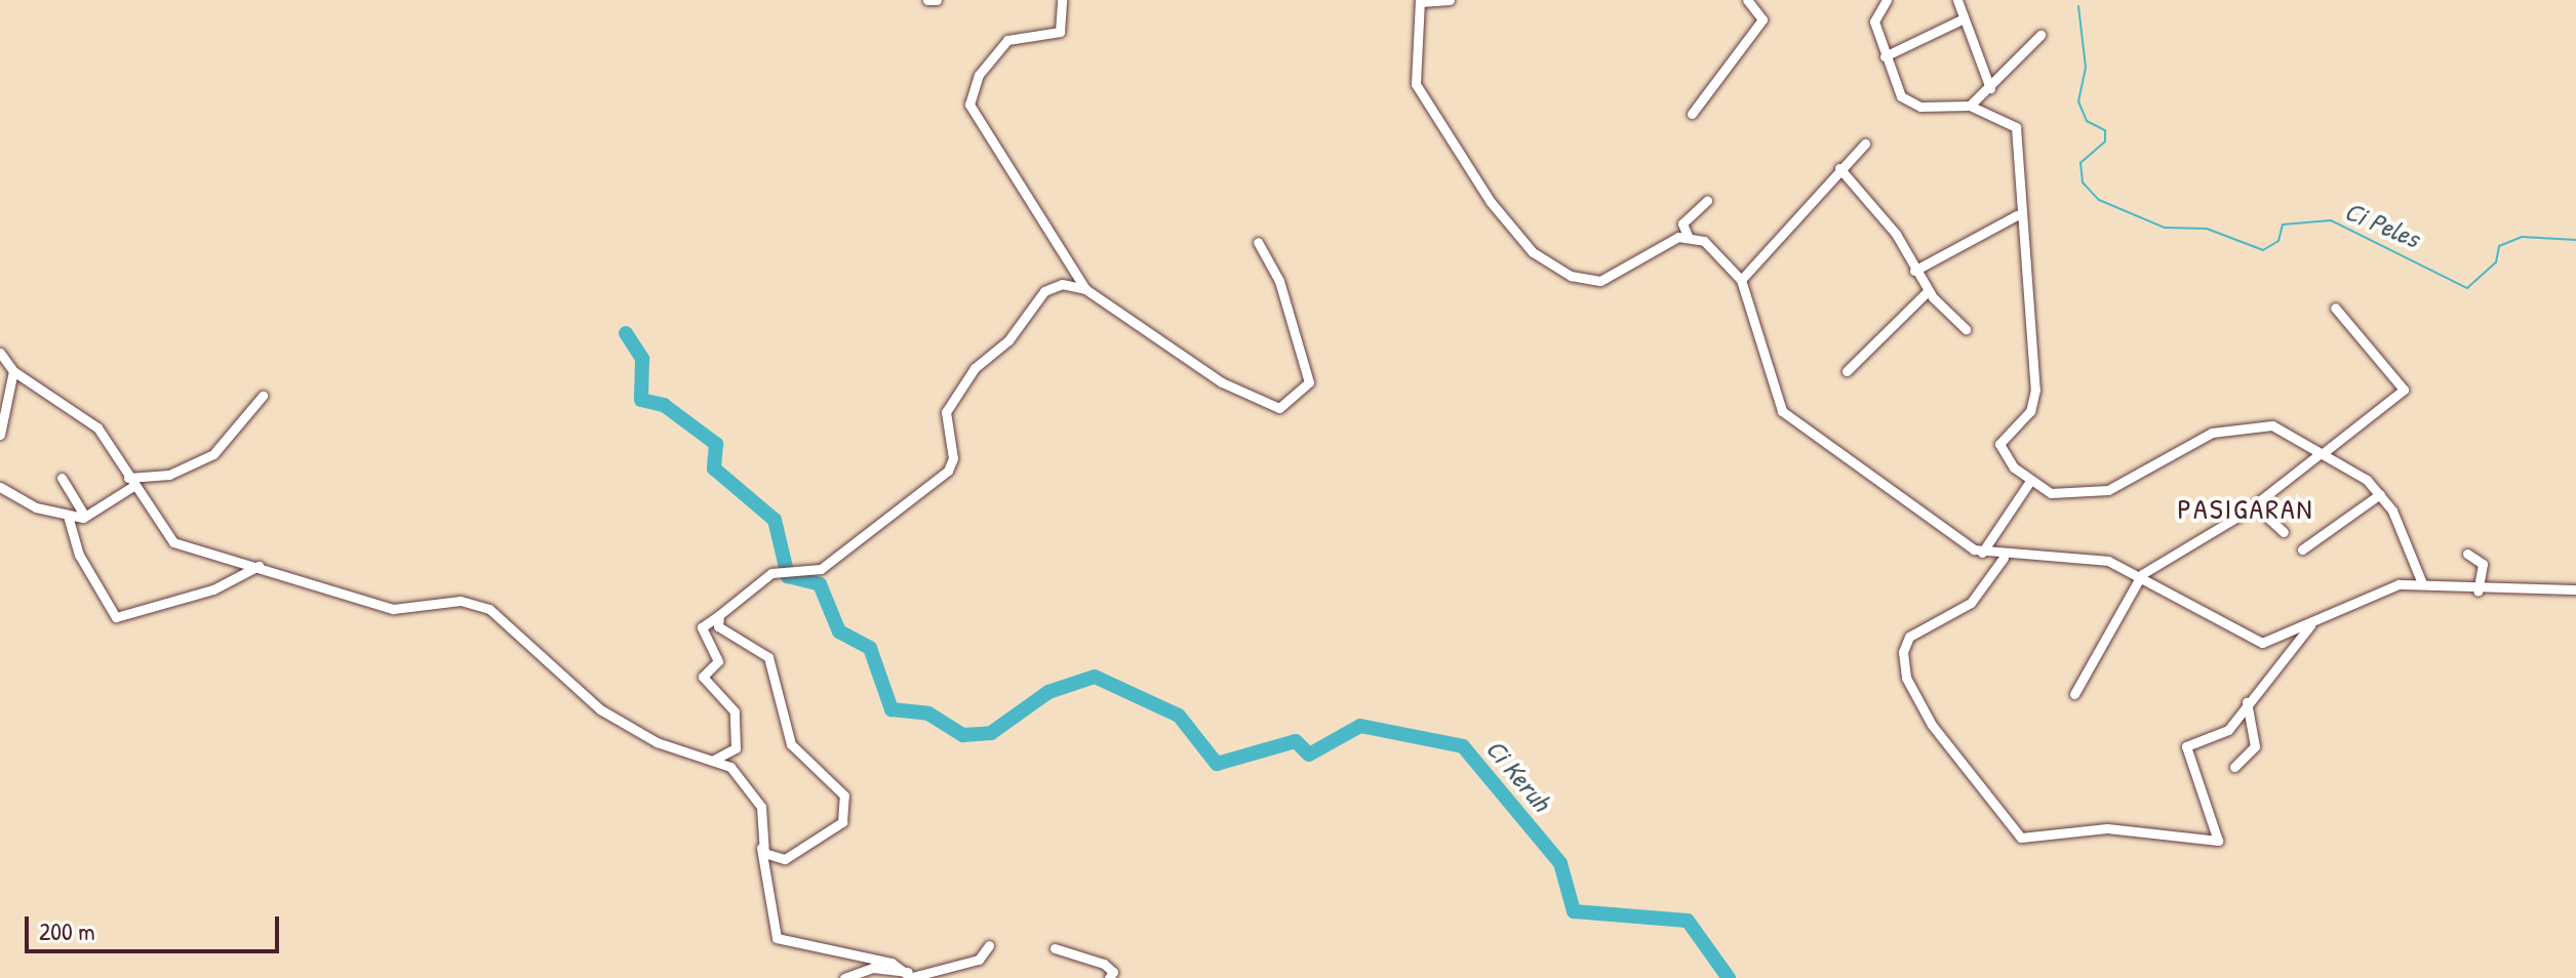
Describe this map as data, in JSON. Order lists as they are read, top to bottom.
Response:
{
  "districts": ["PASIGARAN"],
  "water": ["Ci Peles", "Ci Keruh"],
  "scale_bar": "200 m"
}
